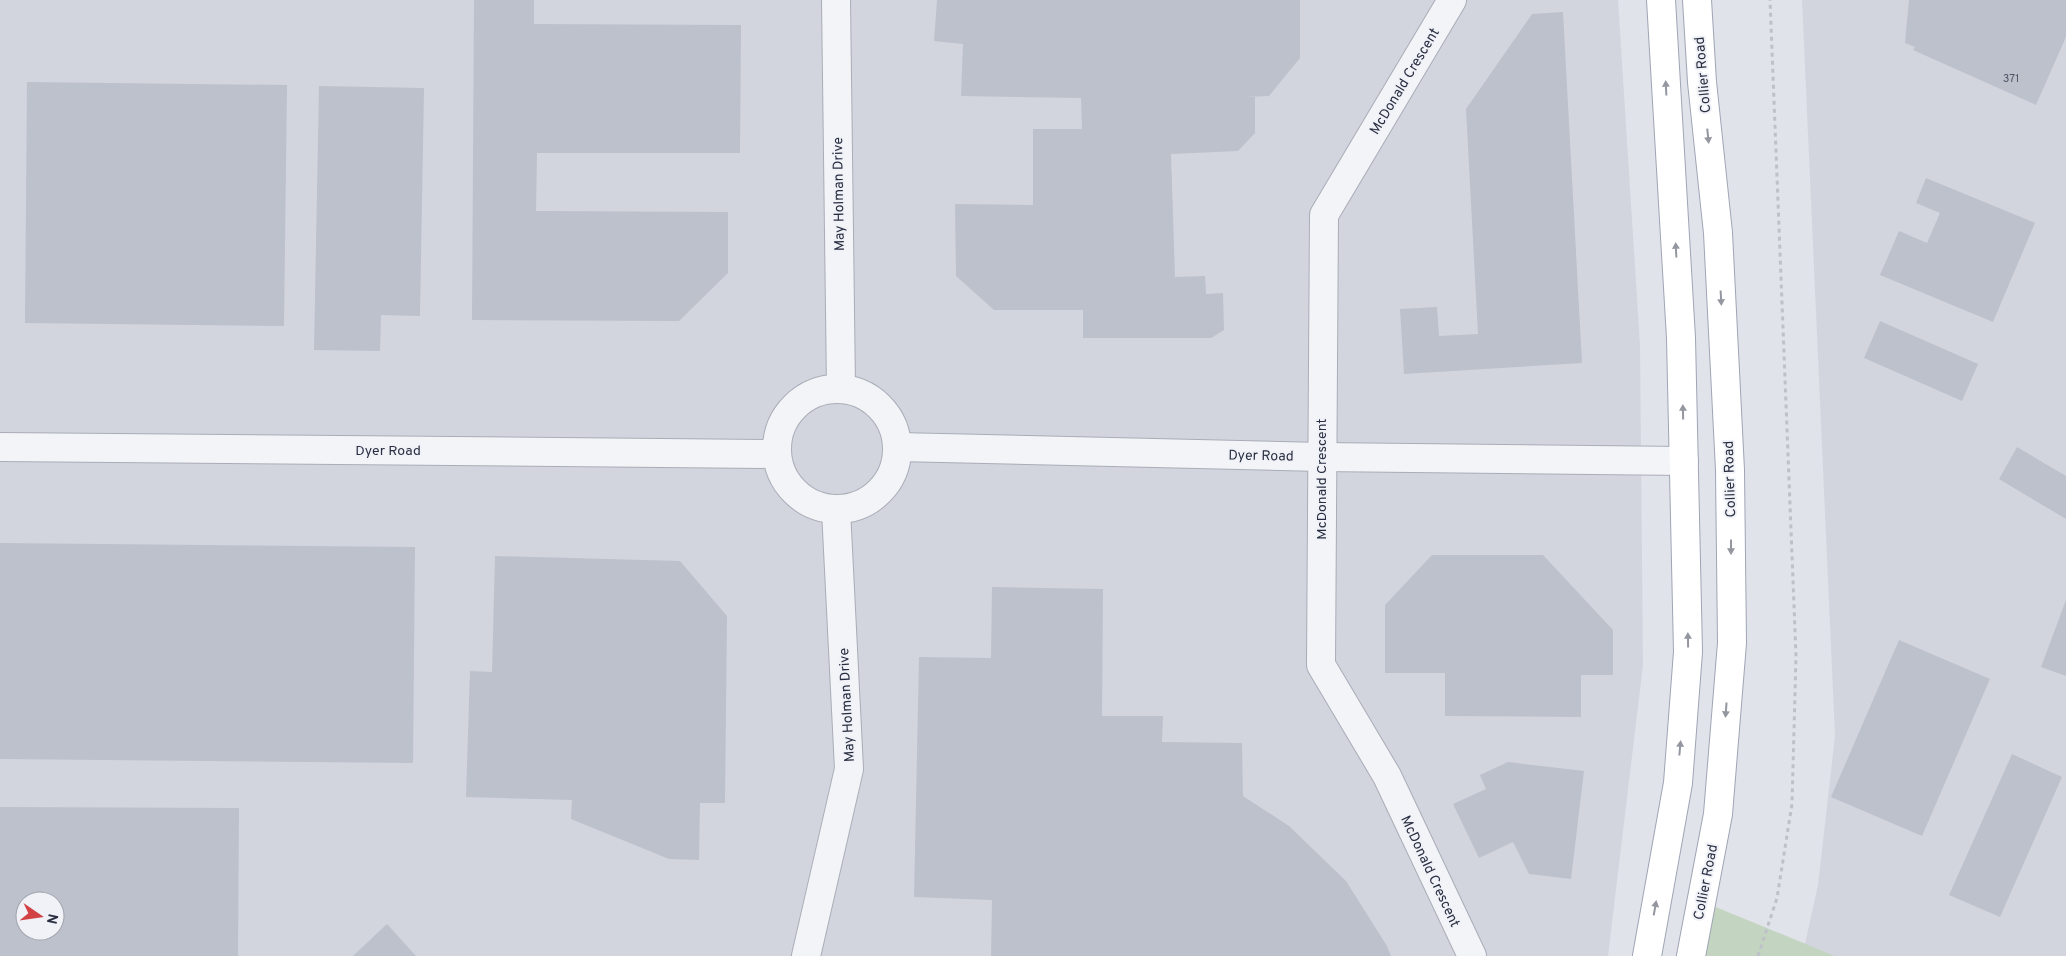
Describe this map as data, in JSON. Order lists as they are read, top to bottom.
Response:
{
  "streets": {
    "main road": ["Collier Road"],
    "street": ["McDonald Crescent", "May Holman Drive", "Dyer Road"]
  },
  "crossings": [
    ["McDonald Crescent", "Dyer Road"],
    ["May Holman Drive", "Dyer Road"]
  ],
  "house_numbers": ["371"],
  "north": "right"
}
